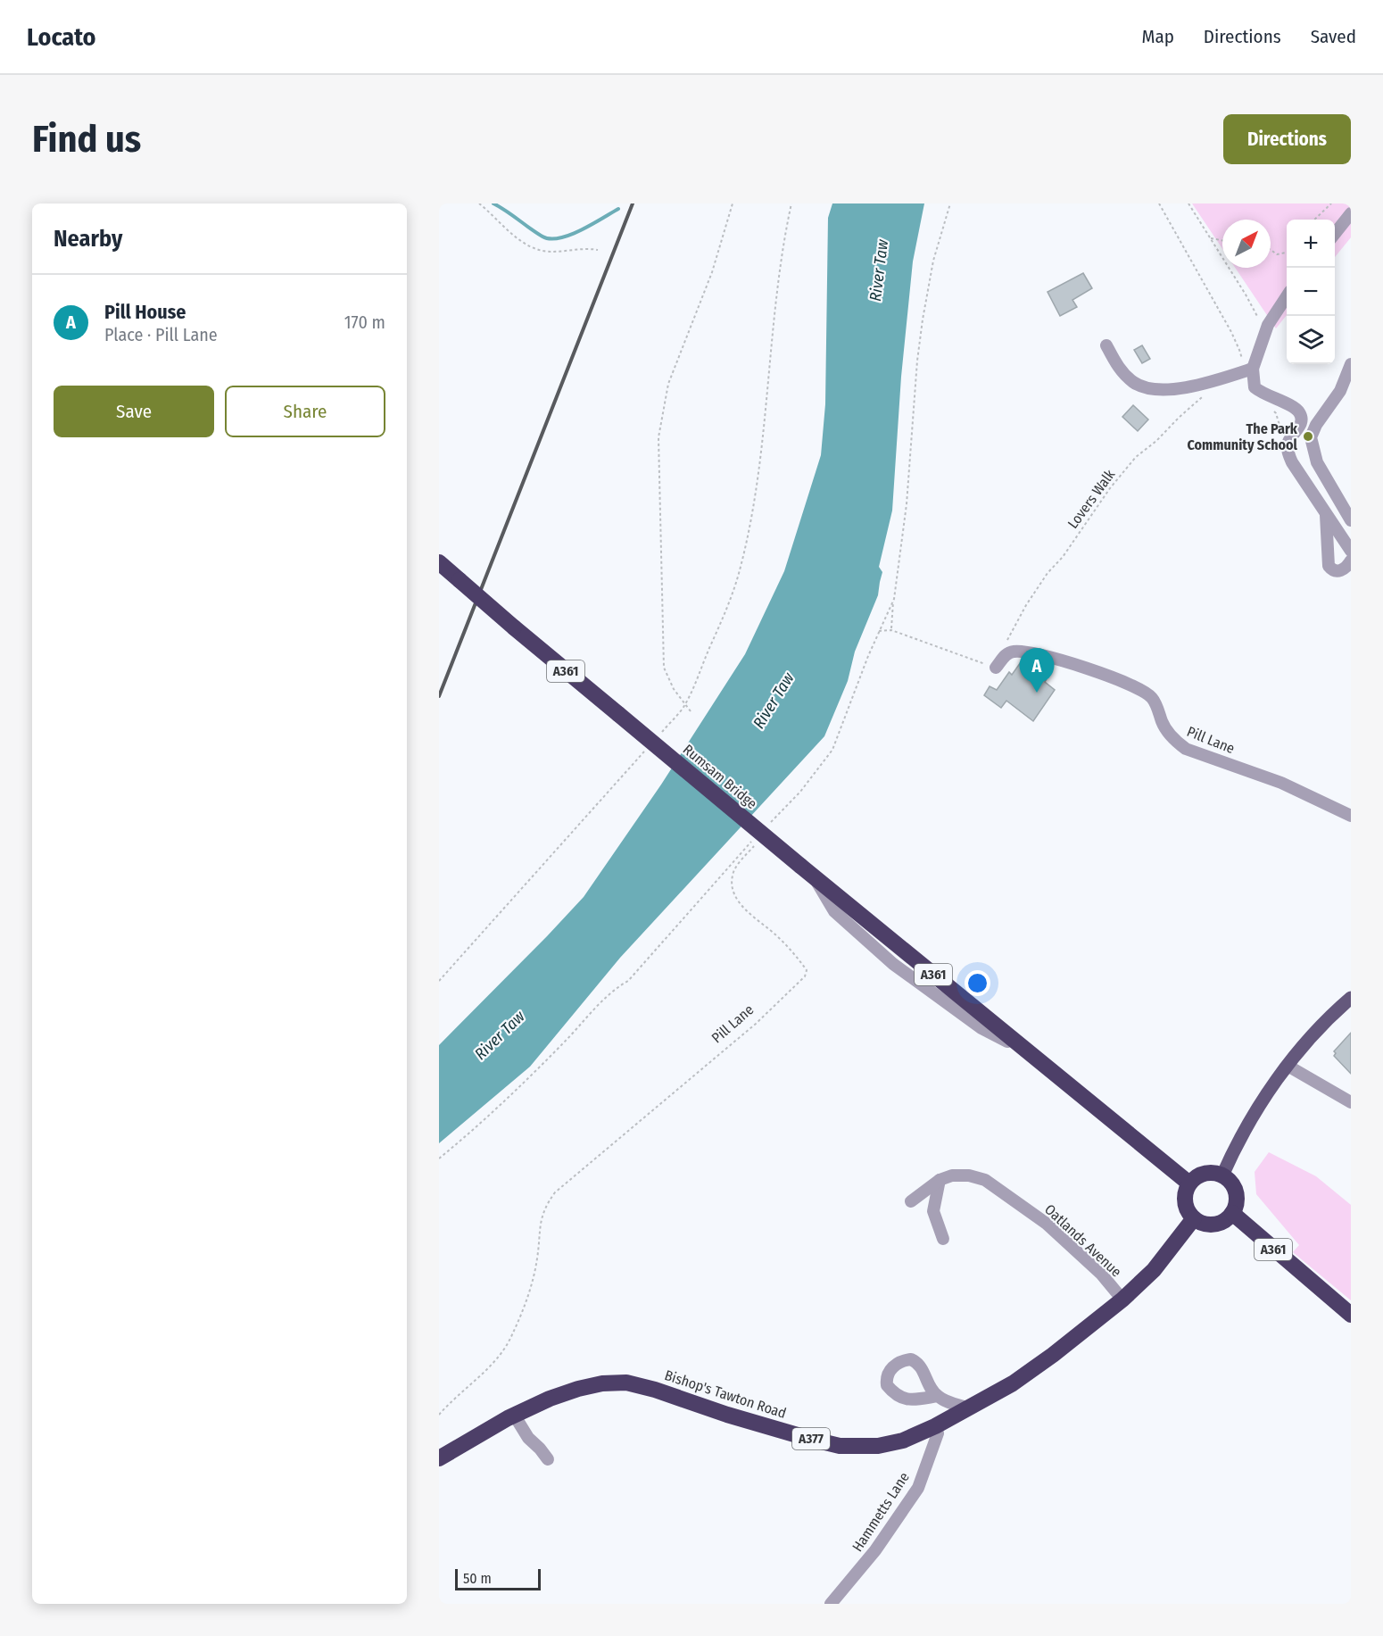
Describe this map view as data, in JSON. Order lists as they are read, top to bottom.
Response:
{
  "streets": {
    "highway": [
      "A361",
      "Rumsam Bridge",
      "Bishop's Tawton Road",
      "A377"
    ],
    "street": ["Pill Lane", "Oatlands Avenue", "Hammetts Lane"],
    "path": ["Lovers Walk"]
  },
  "crossings": [
    ["Lovers Walk", "Pill Lane"],
    ["A361", "Rumsam Bridge"],
    ["A361", "Bishop's Tawton Road"],
    ["Rumsam Bridge", "Bishop's Tawton Road"],
    ["Oatlands Avenue", "Bishop's Tawton Road"],
    ["Bishop's Tawton Road", "Hammetts Lane"]
  ],
  "water": ["River Taw"],
  "places": ["The Park Community School"],
  "scale_bar": "50 m",
  "north": "top right",
  "page": {
    "header": "Locato",
    "nav": ["Map", "Directions", "Saved"],
    "buttons": [
      "Directions",
      ["Save", "Share"]
    ],
    "title": "Find us",
    "heading": "Nearby",
    "map_buttons": ["+", "−"],
    "list": [
      {
        "mark": "A",
        "name": "Pill House",
        "note": "Place · Pill Lane",
        "value": "170 m"
      }
    ],
    "pins": "A",
    "scale": "50 m"
  }
}
